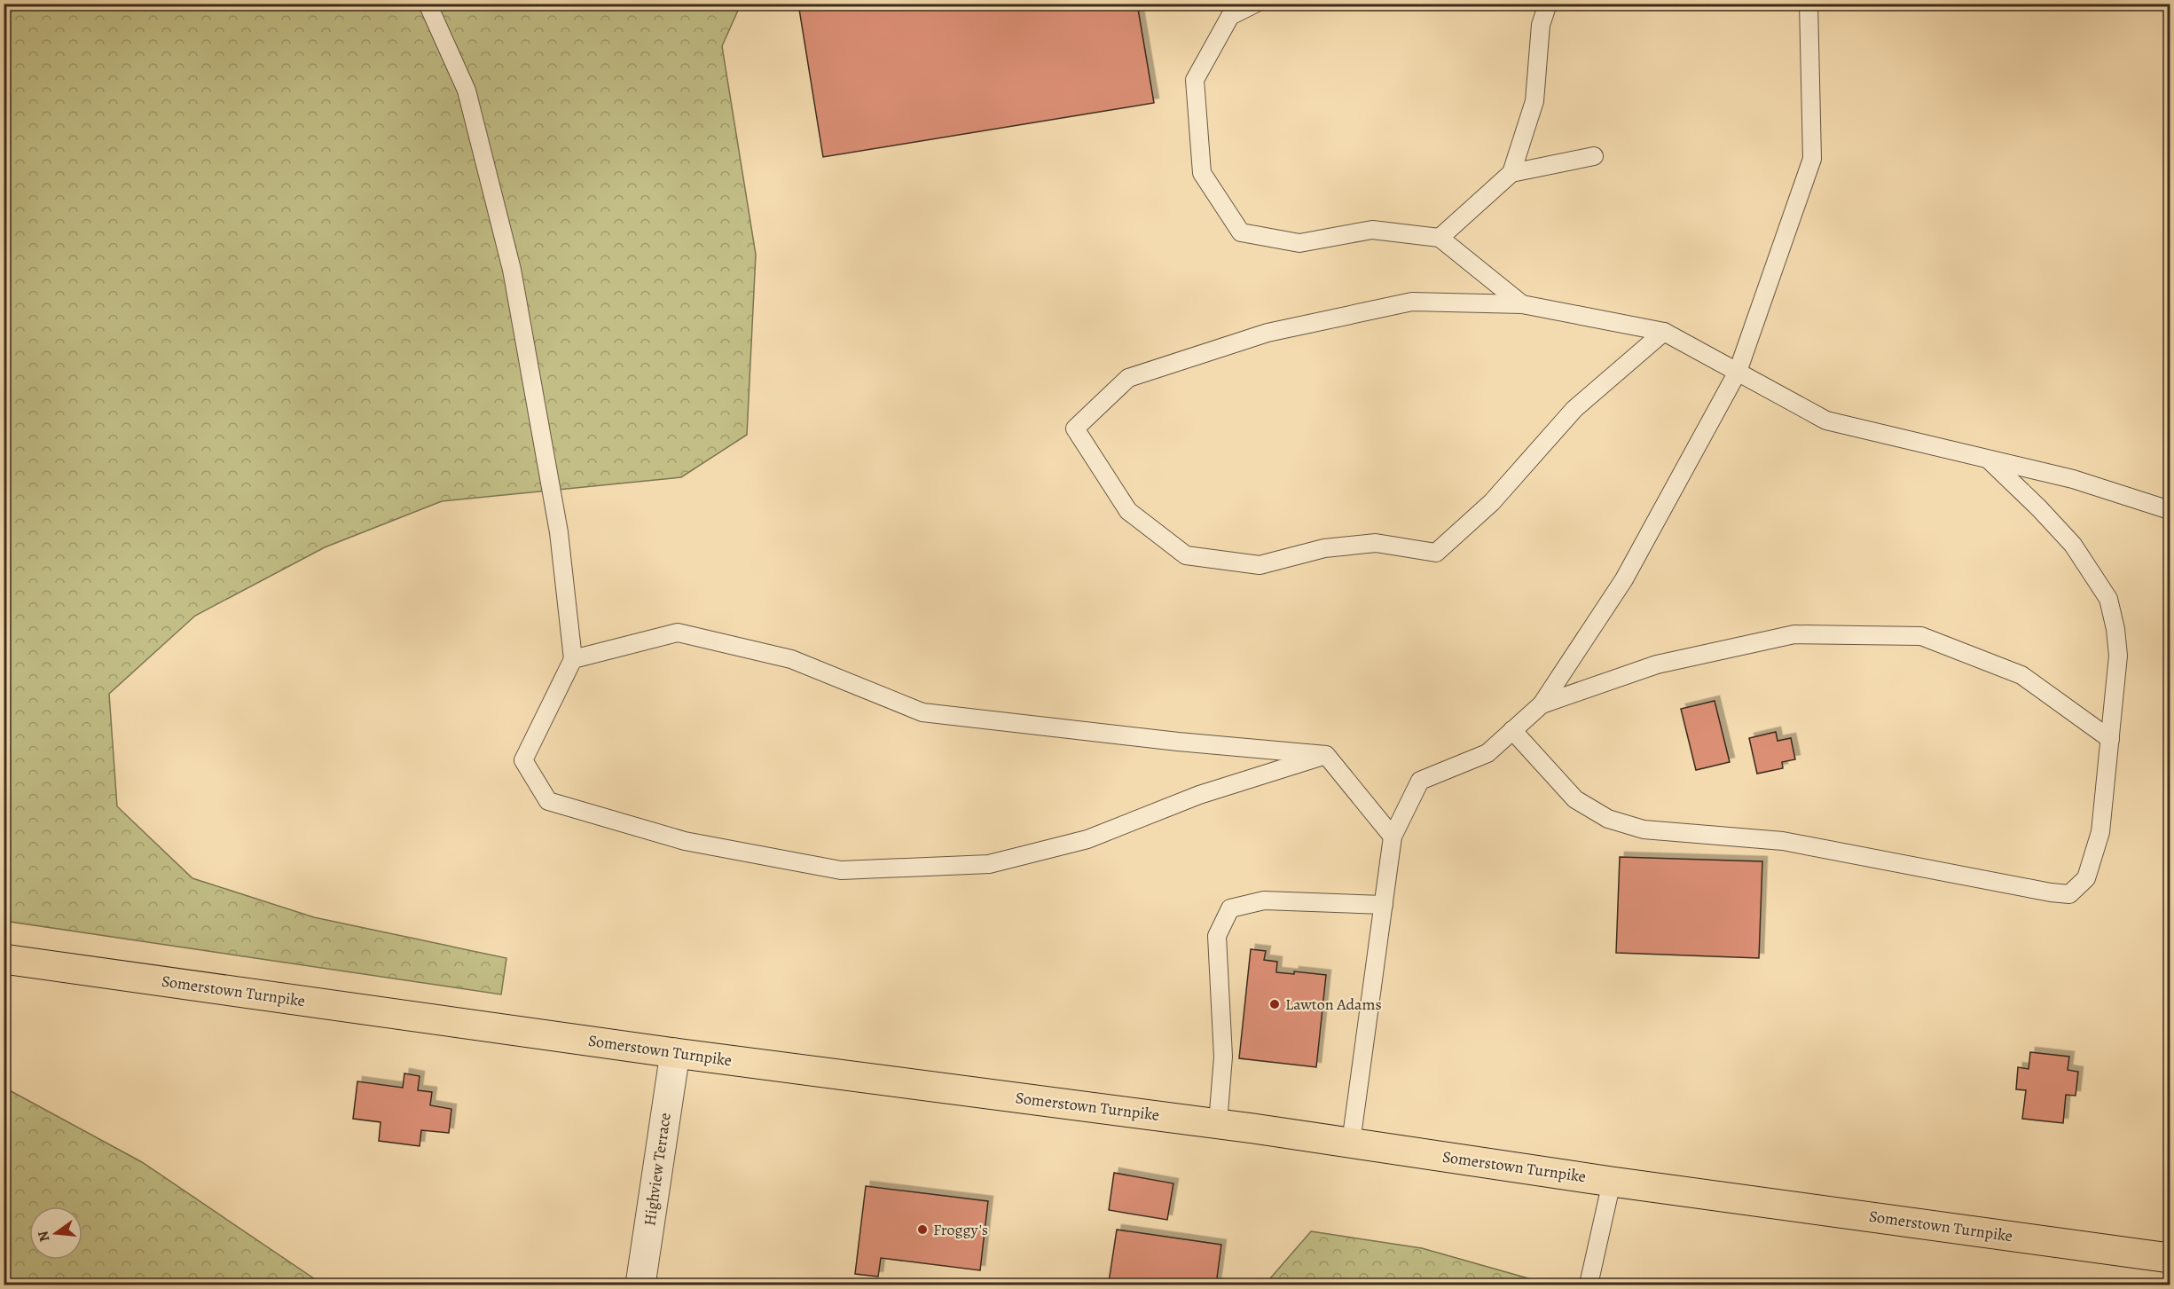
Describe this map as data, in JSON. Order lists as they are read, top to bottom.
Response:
{
  "streets": {
    "main road": ["Somerstown Turnpike"],
    "street": ["Highview Terrace"]
  },
  "crossings": [
    ["Somerstown Turnpike", "Highview Terrace"]
  ],
  "places": ["Lawton Adams", "Froggy's"],
  "north": "left"
}
